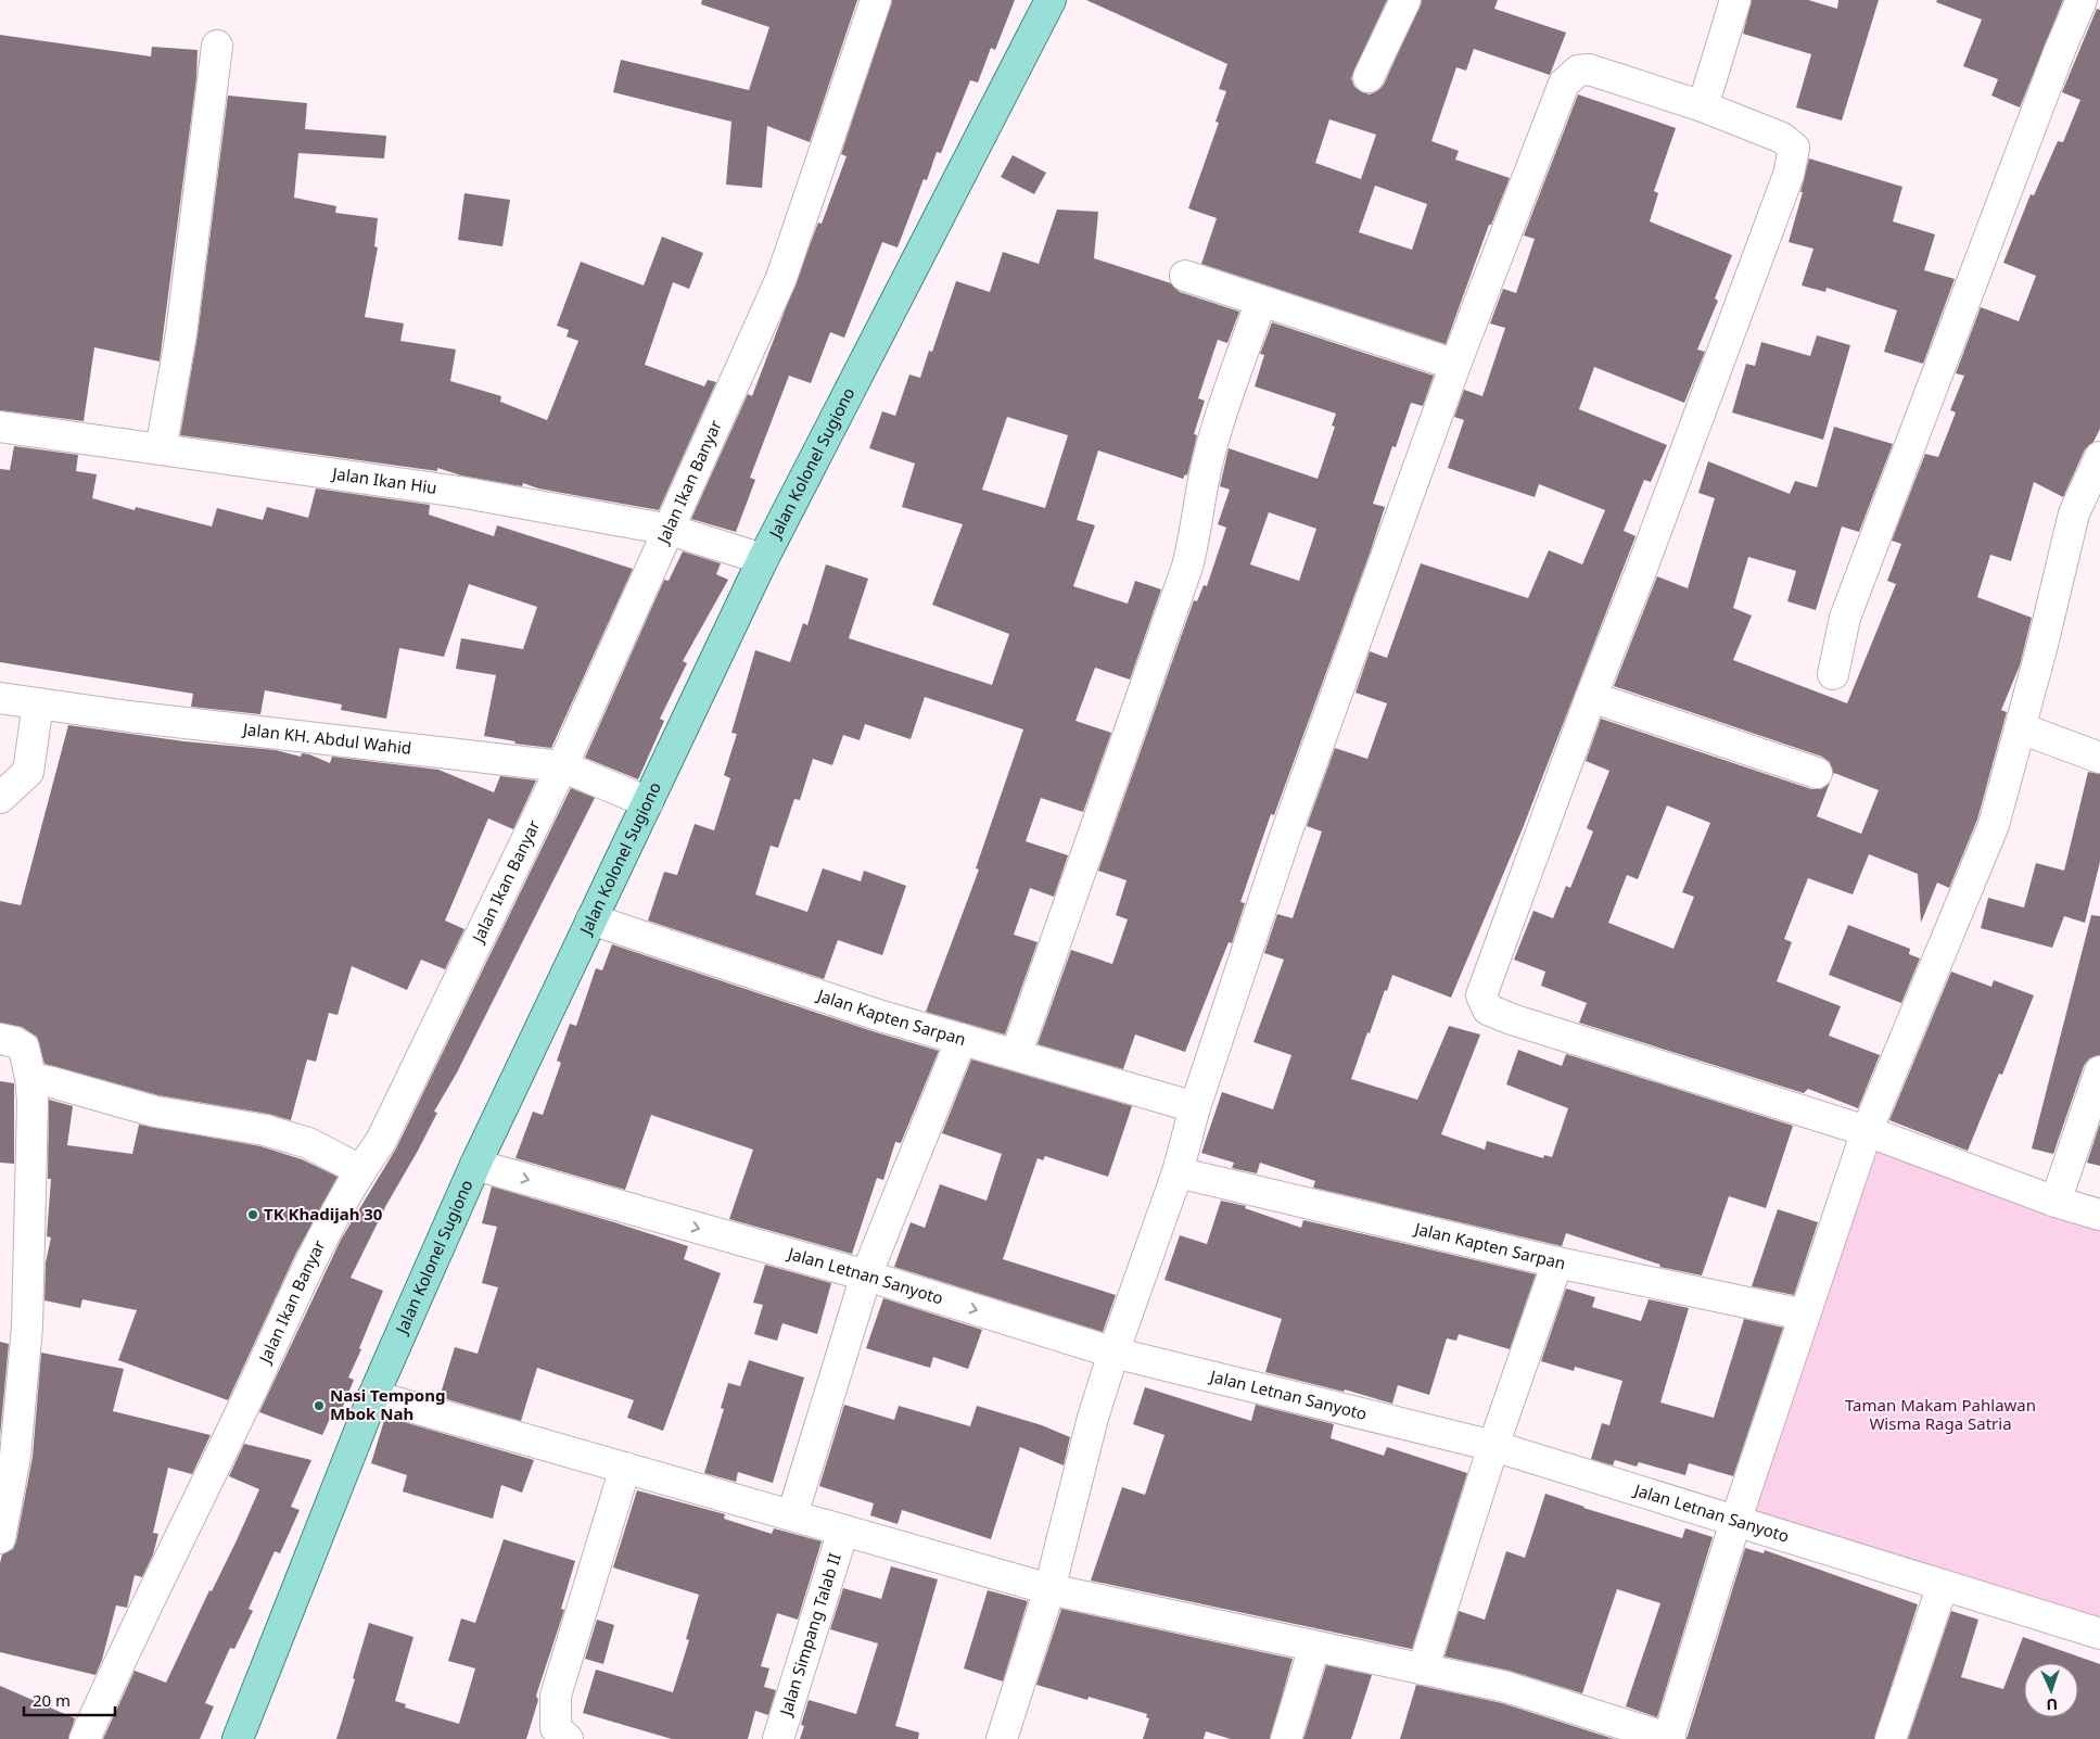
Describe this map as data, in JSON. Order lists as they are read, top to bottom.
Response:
{
  "streets": {
    "main road": ["Jalan Kolonel Sugiono"],
    "street": [
      "Jalan Ikan Hiu",
      "Jalan Ikan Banyar",
      "Jalan KH. Abdul Wahid",
      "Jalan Kapten Sarpan",
      "Jalan Letnan Sanyoto",
      "Jalan Simpang Talab II"
    ]
  },
  "crossings": [
    ["Jalan Kolonel Sugiono", "Jalan Ikan Hiu"],
    ["Jalan Kolonel Sugiono", "Jalan KH. Abdul Wahid"],
    ["Jalan Kolonel Sugiono", "Jalan Kapten Sarpan"],
    ["Jalan Kolonel Sugiono", "Jalan Letnan Sanyoto"],
    ["Jalan Ikan Hiu", "Jalan Ikan Banyar"],
    ["Jalan Ikan Banyar", "Jalan KH. Abdul Wahid"]
  ],
  "parks": ["Taman Makam Pahlawan Wisma Raga Satria"],
  "places": ["TK Khadijah 30", "Nasi Tempong Mbok Nah"],
  "scale_bar": "20 m",
  "north": "bottom"
}
